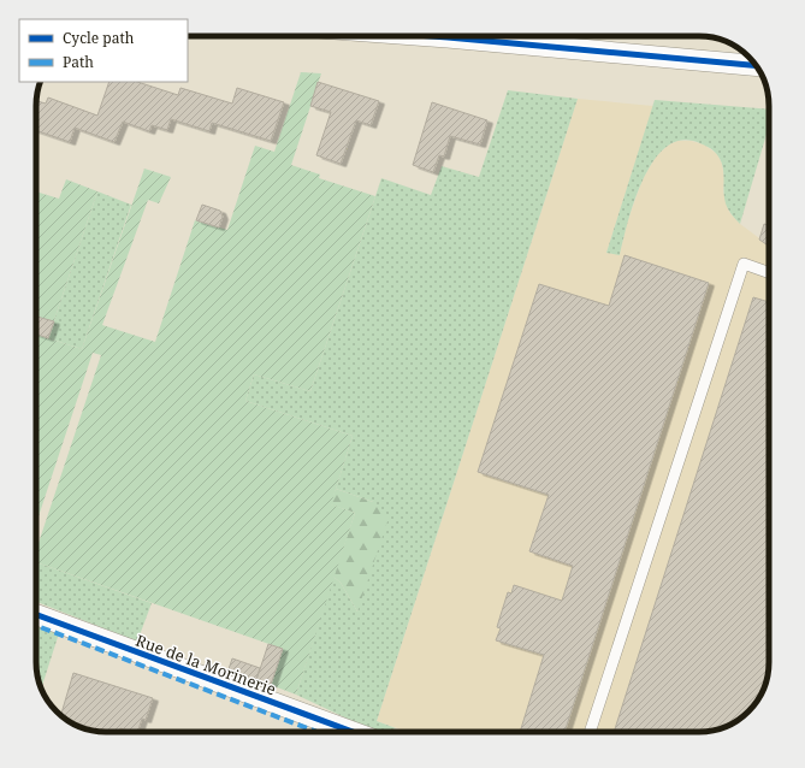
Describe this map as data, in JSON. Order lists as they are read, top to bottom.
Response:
{
  "streets": {
    "street": ["Rue de la Morinerie"]
  },
  "legend": ["Cycle path", "Path"]
}
